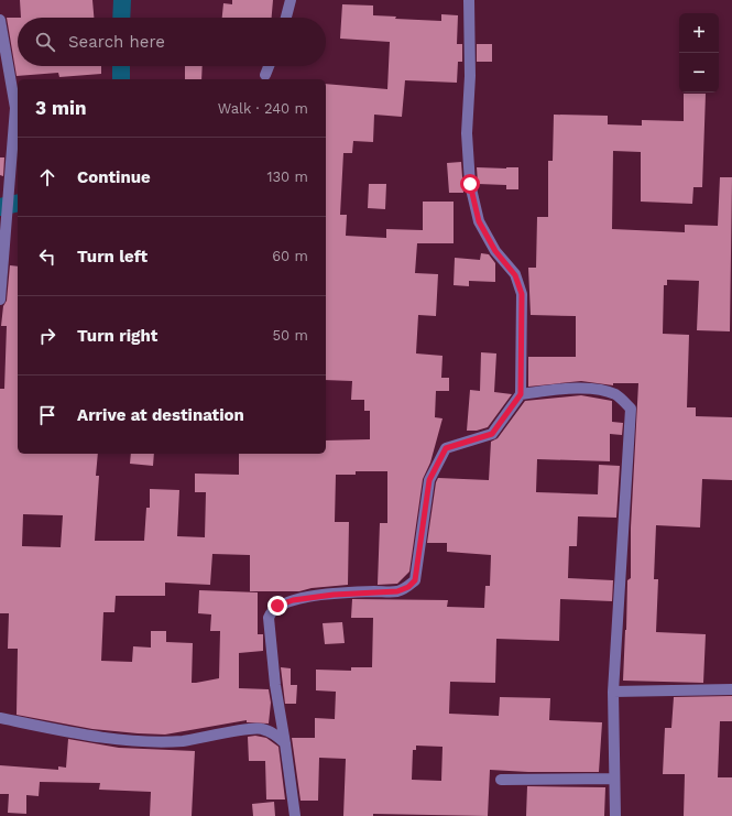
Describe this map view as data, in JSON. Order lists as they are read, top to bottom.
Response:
{
  "page": {
    "map_buttons": ["+", "−"],
    "search": "Search here",
    "heading": ["3 min", "Walk · 240 m"],
    "list": [
      ["Continue", "130 m"],
      ["Turn left", "60 m"],
      ["Turn right", "50 m"],
      "Arrive at destination"
    ]
  }
}
